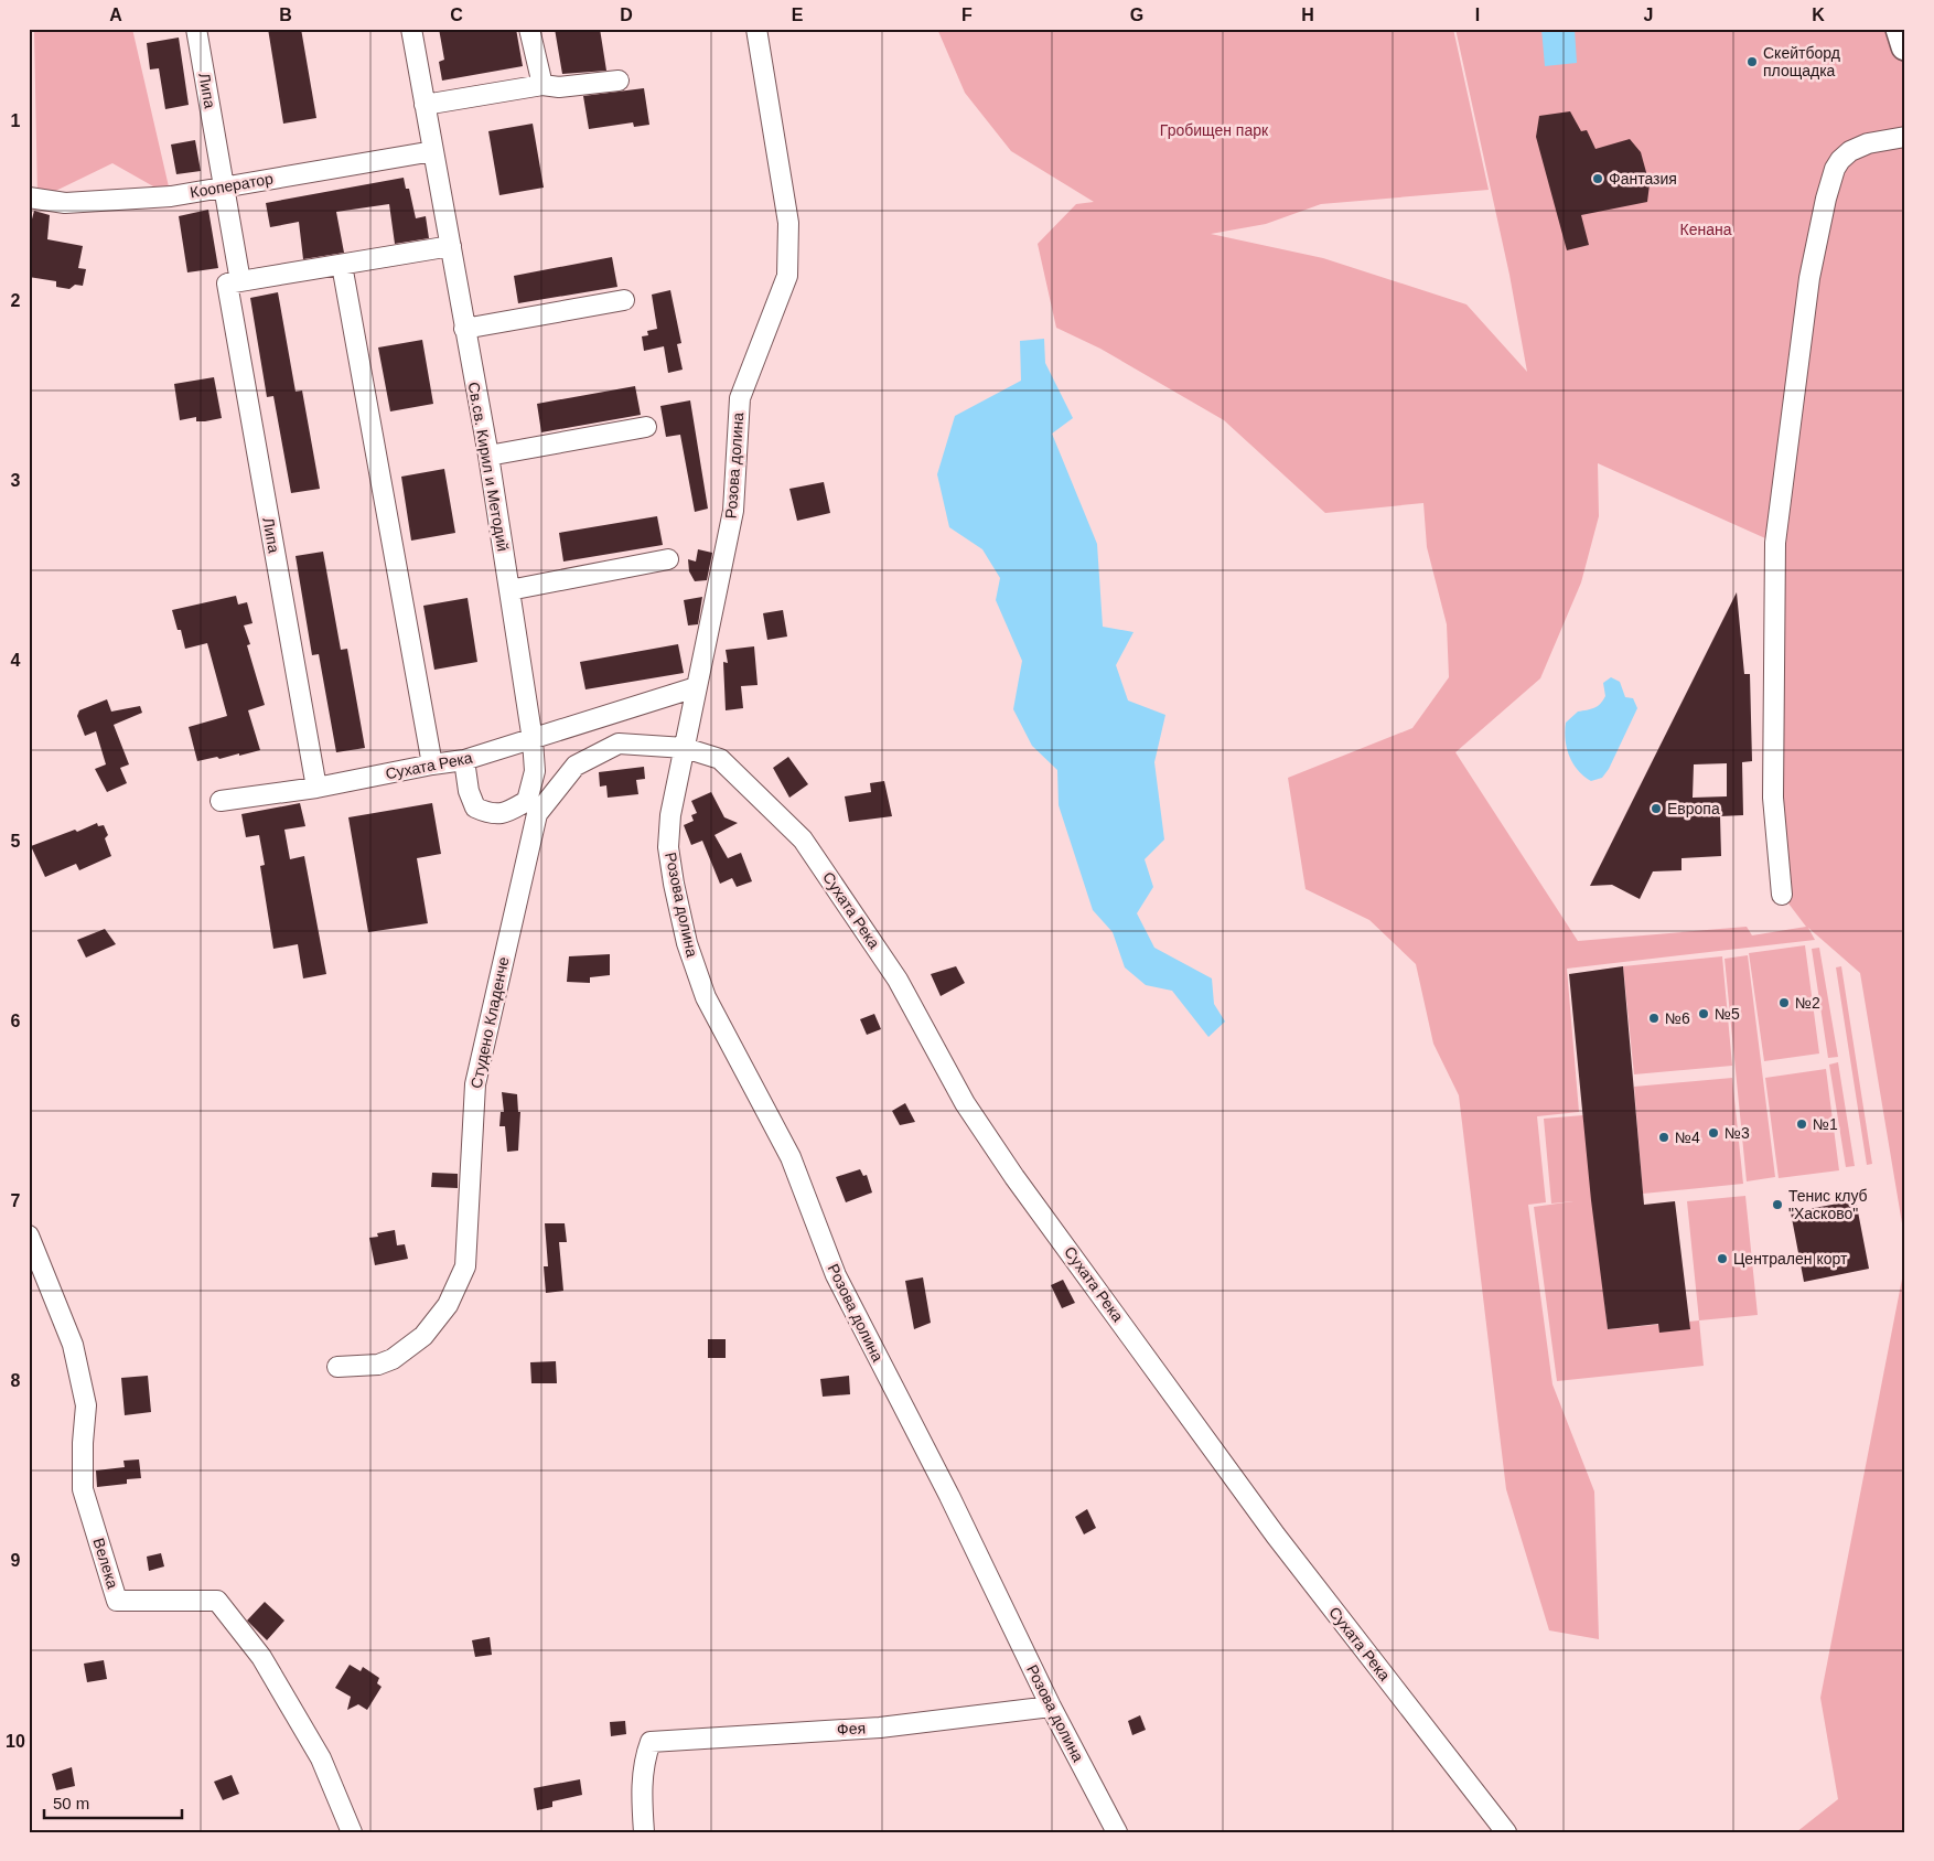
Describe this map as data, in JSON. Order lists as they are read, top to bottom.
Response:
{
  "streets": {
    "street": [
      "Липа",
      "Кооператор",
      "Розова долина",
      "Св.св. Кирил и Методий",
      "Сухата Река",
      "Студено Кладенче",
      "Велека",
      "Фея"
    ]
  },
  "crossings": [
    ["Липа", "Кооператор"],
    ["Липа", "Сухата Река"],
    ["Кооператор", "Св.св. Кирил и Методий"],
    ["Розова долина", "Сухата Река"],
    ["Розова долина", "Студено Кладенче"],
    ["Розова долина", "Фея"],
    ["Св.св. Кирил и Методий", "Сухата Река"],
    ["Св.св. Кирил и Методий", "Студено Кладенче"],
    ["Сухата Река", "Студено Кладенче"]
  ],
  "parks": ["Гробищен парк", "Кенана"],
  "places": [
    "Скейтборд площадка",
    "Фантазия",
    "Европа",
    "№2",
    "№5",
    "№6",
    "№1",
    "№3",
    "№4",
    "Тенис клуб \"Хасково\"",
    "Централен корт"
  ],
  "scale_bar": "50 m",
  "grid": {
    "columns": [
      "A",
      "B",
      "C",
      "D",
      "E",
      "F",
      "G",
      "H",
      "I",
      "J",
      "K"
    ],
    "rows": [
      "1",
      "2",
      "3",
      "4",
      "5",
      "6",
      "7",
      "8",
      "9",
      "10"
    ]
  }
}
